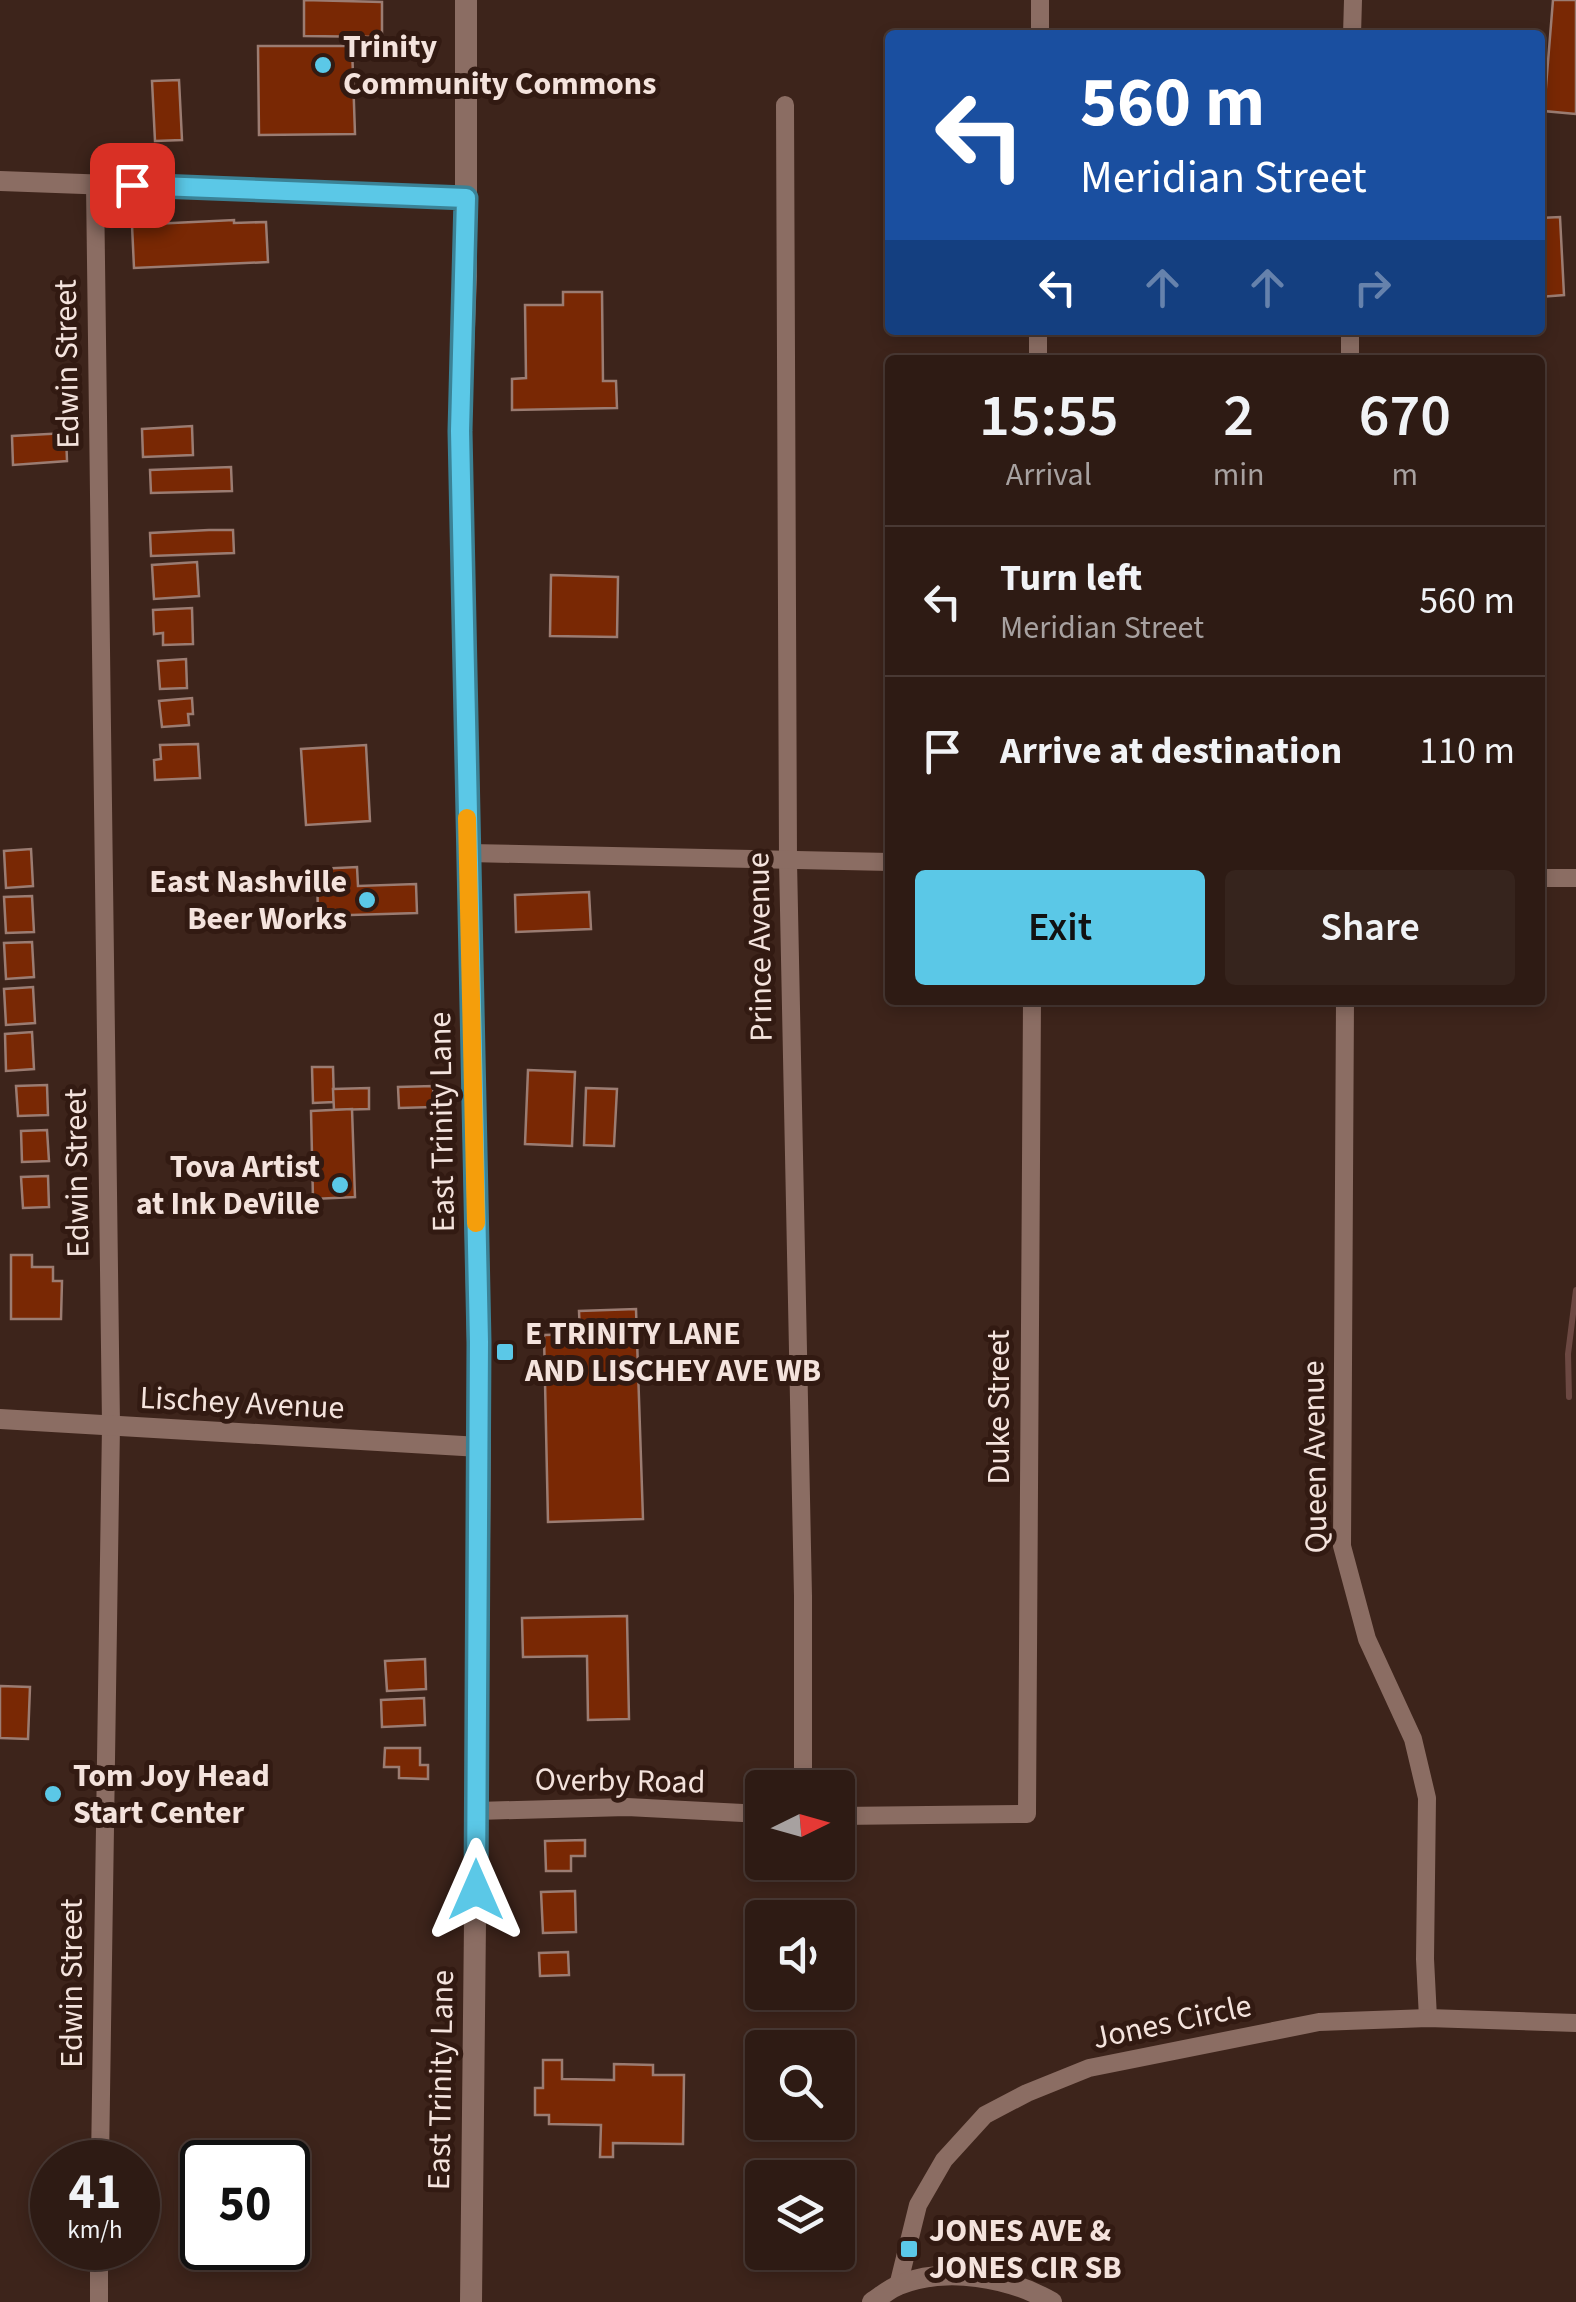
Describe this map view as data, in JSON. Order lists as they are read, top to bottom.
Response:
{
  "streets": {
    "main road": ["East Trinity Lane"],
    "street": [
      "Edwin Street",
      "Prince Avenue",
      "Lischey Avenue",
      "Duke Street",
      "Queen Avenue",
      "Overby Road",
      "Jones Circle"
    ]
  },
  "crossings": [
    ["Edwin Street", "Lischey Avenue"],
    ["East Trinity Lane", "Lischey Avenue"],
    ["East Trinity Lane", "Overby Road"],
    ["Queen Avenue", "Jones Circle"]
  ],
  "places": {
    "other": [
      "Trinity Community Commons",
      "East Nashville Beer Works",
      "Tova Artist at Ink DeVille",
      "Tom Joy Head Start Center"
    ],
    "transit": ["E TRINITY LANE AND LISCHEY AVE WB", "JONES AVE & JONES CIR SB"]
  },
  "north": "right",
  "page": {
    "turn": ["560 m", "Meridian Street"],
    "eta": [
      "15:55",
      "Arrival",
      "2",
      "min",
      "670",
      "m"
    ],
    "list": [
      {
        "name": "Turn left",
        "note": "Meridian Street",
        "value": "560 m"
      },
      {
        "name": "Arrive at destination",
        "value": "110 m"
      }
    ],
    "buttons": ["Exit", "Share"],
    "speed": "41 km/h",
    "limit": "50"
  }
}
